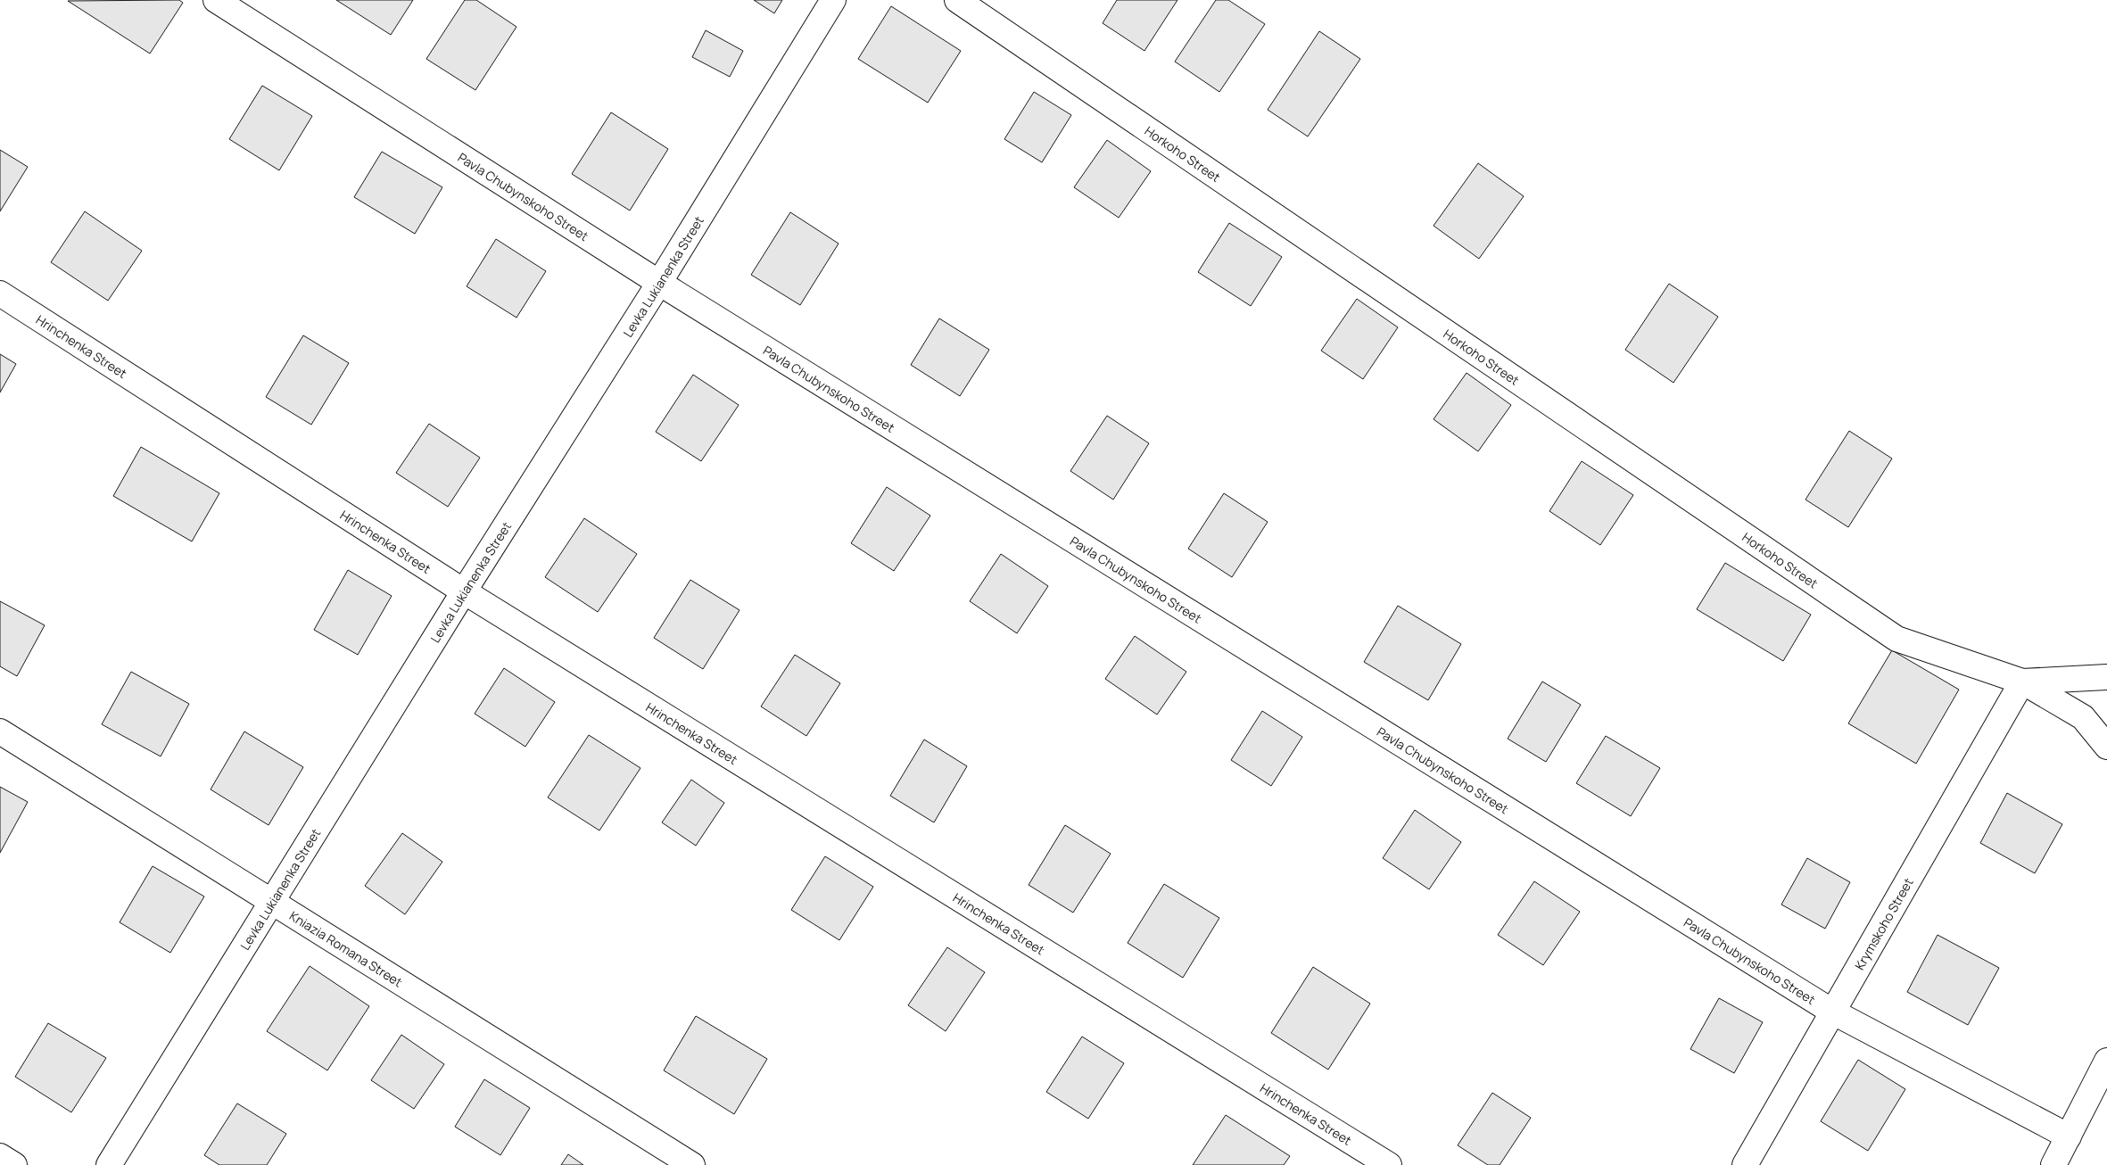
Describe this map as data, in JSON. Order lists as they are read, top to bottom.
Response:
{
  "streets": {
    "street": [
      "Horkoho Street",
      "Pavla Chubynskoho Street",
      "Levka Lukianenka Street",
      "Hrinchenka Street",
      "Krymskoho Street",
      "Kniazia Romana Street"
    ]
  },
  "crossings": [
    ["Horkoho Street", "Krymskoho Street"],
    ["Pavla Chubynskoho Street", "Levka Lukianenka Street"],
    ["Pavla Chubynskoho Street", "Krymskoho Street"],
    ["Levka Lukianenka Street", "Hrinchenka Street"],
    ["Levka Lukianenka Street", "Kniazia Romana Street"]
  ]
}
